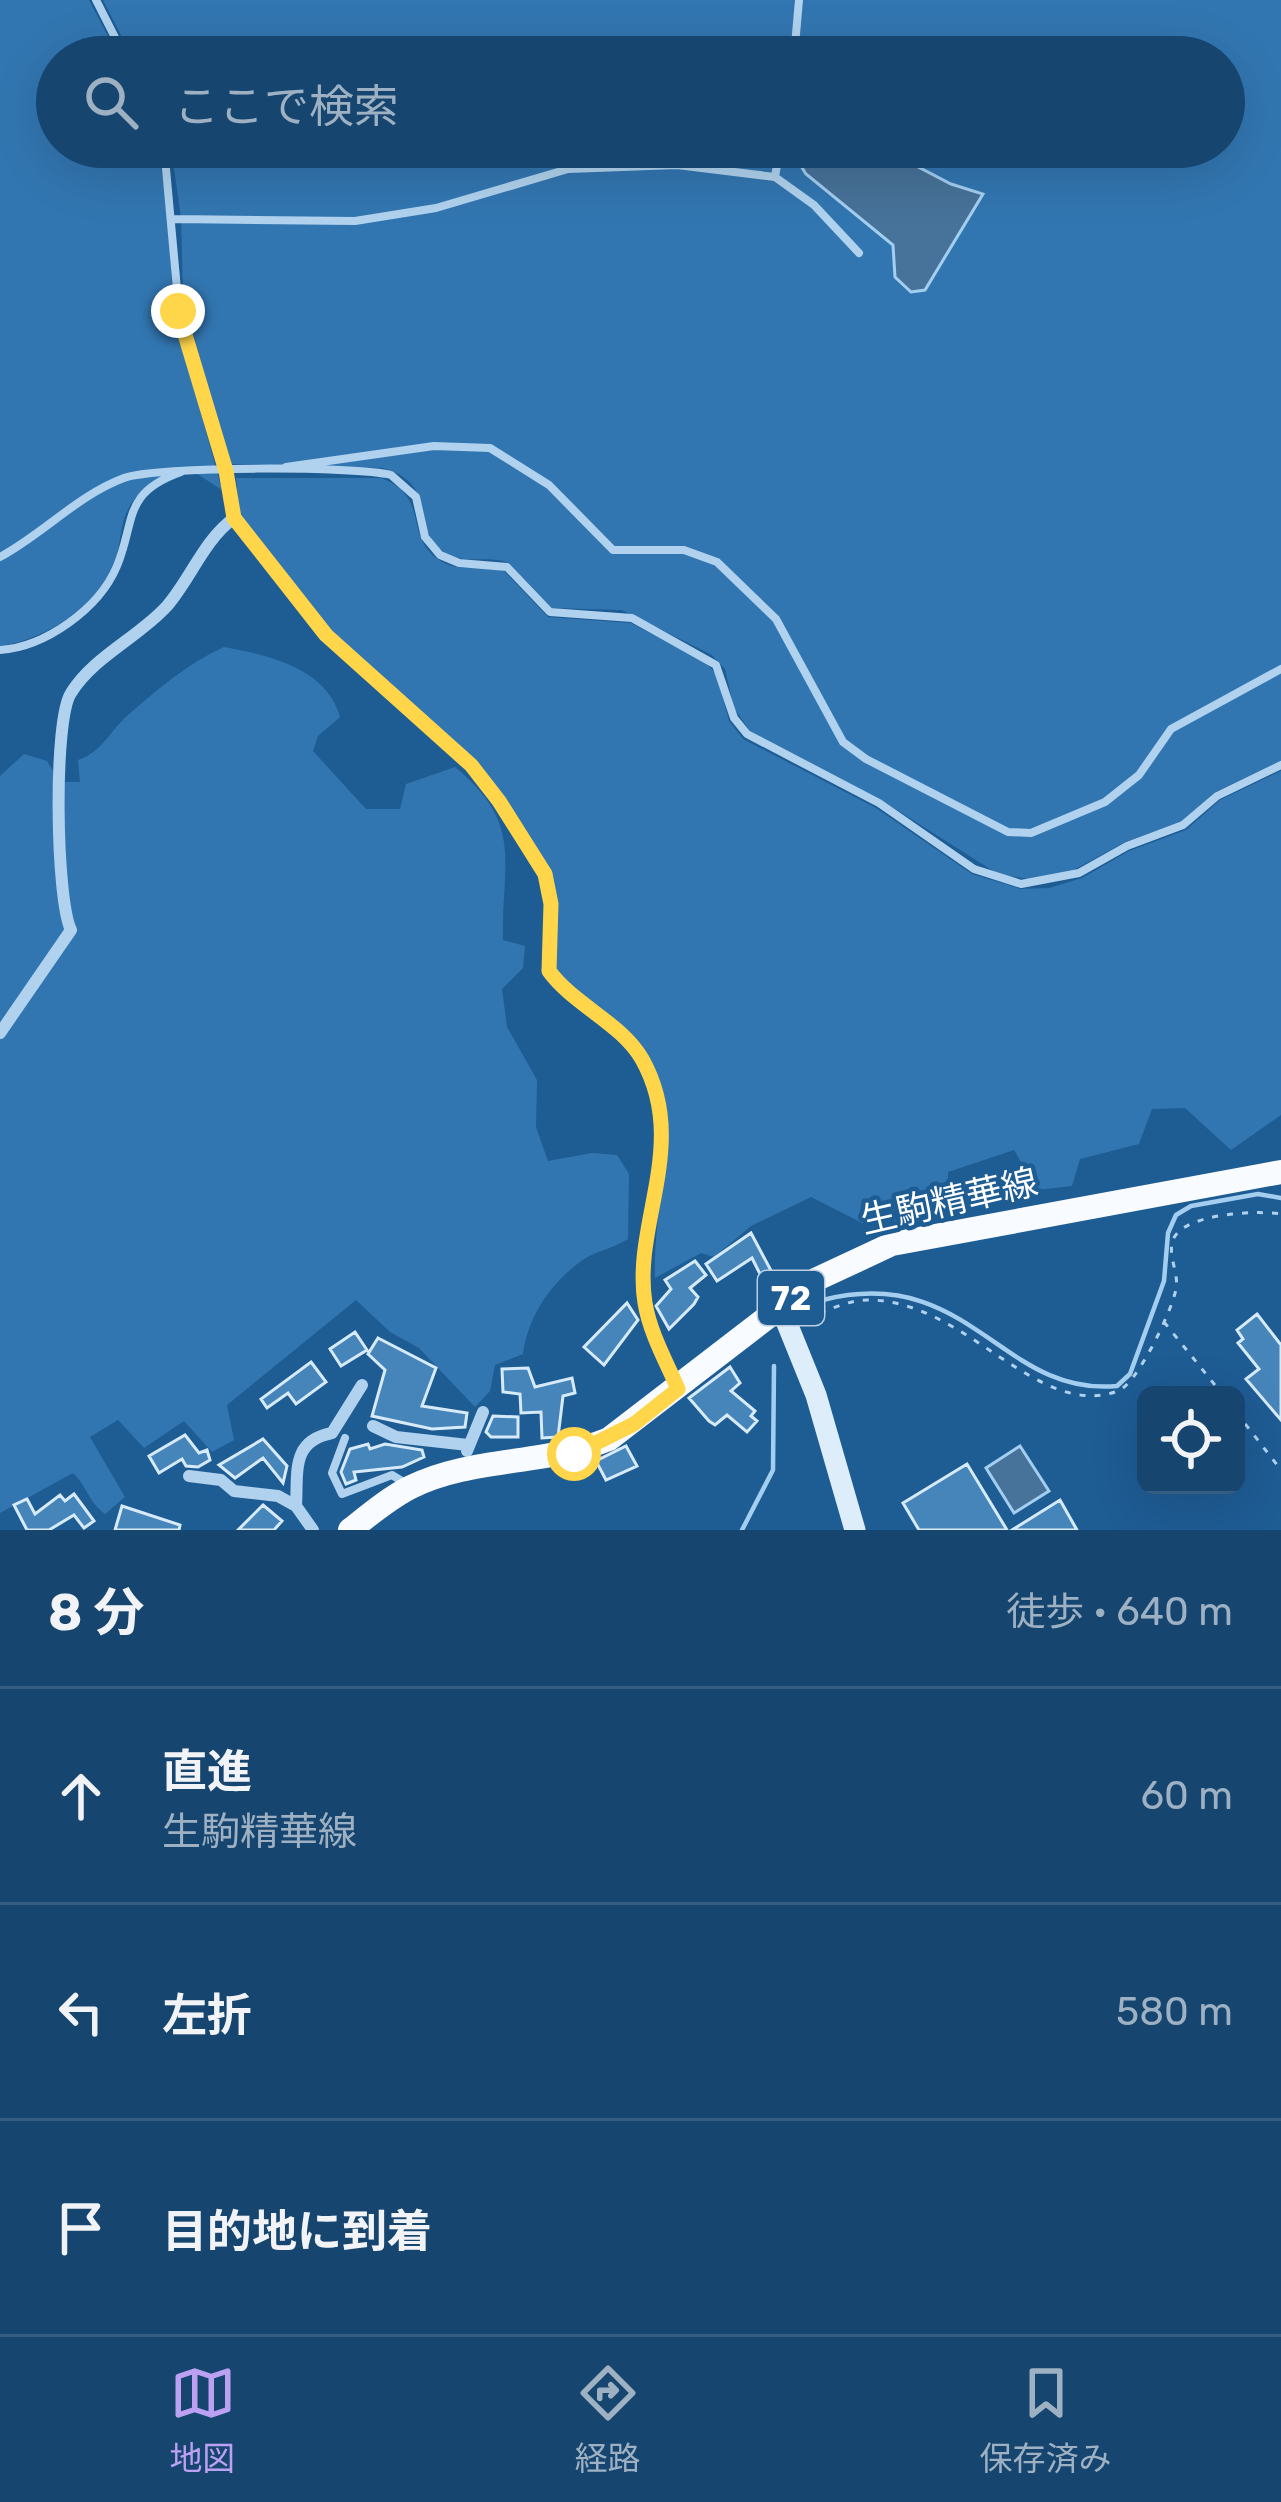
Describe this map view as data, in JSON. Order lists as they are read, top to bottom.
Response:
{
  "streets": {
    "main road": ["生駒精華線", "72"]
  },
  "page": {
    "search": "ここで検索",
    "heading": ["8 分", "徒歩 · 640 m"],
    "list": [
      ["直進", "生駒精華線", "60 m"],
      ["左折", "580 m"],
      "目的地に到着"
    ],
    "nav": ["地図", "経路", "保存済み"]
  }
}
